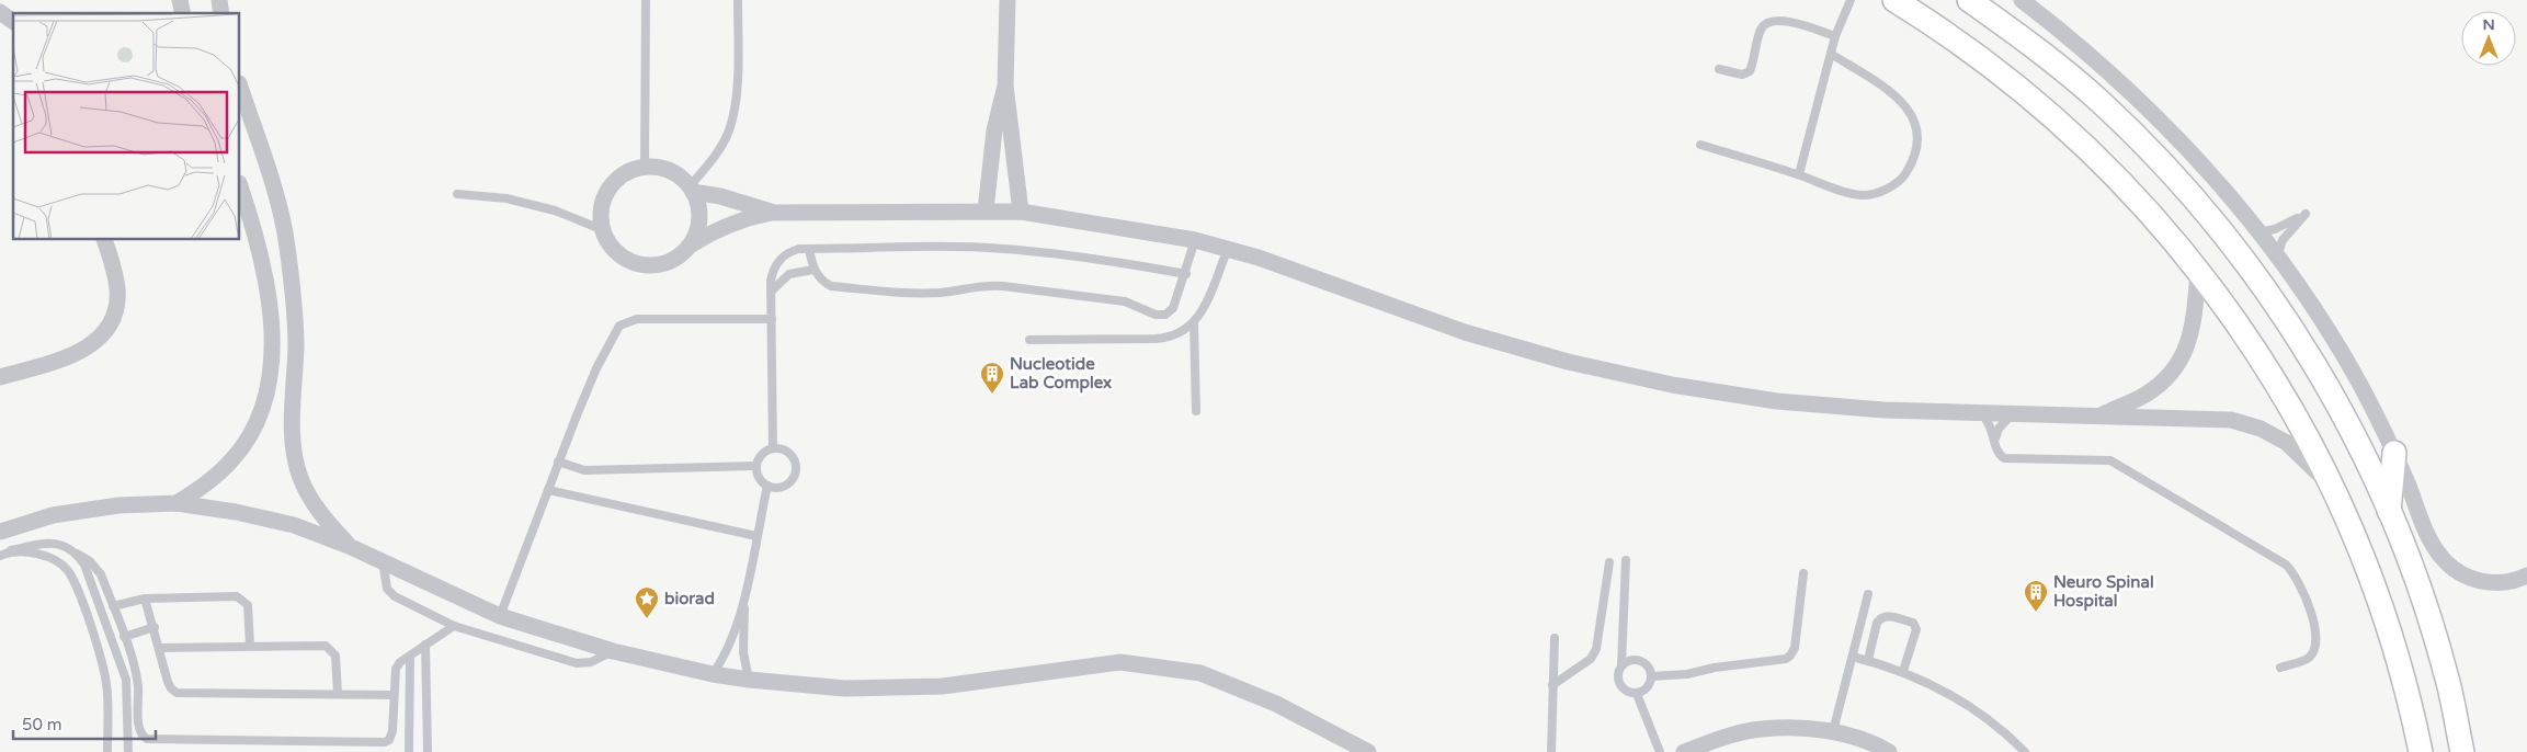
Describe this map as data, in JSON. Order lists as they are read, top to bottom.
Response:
{
  "places": {
    "building": ["Nucleotide Lab Complex", "Neuro Spinal Hospital"],
    "place": ["biorad"]
  },
  "scale_bar": "50 m",
  "north": "top"
}
